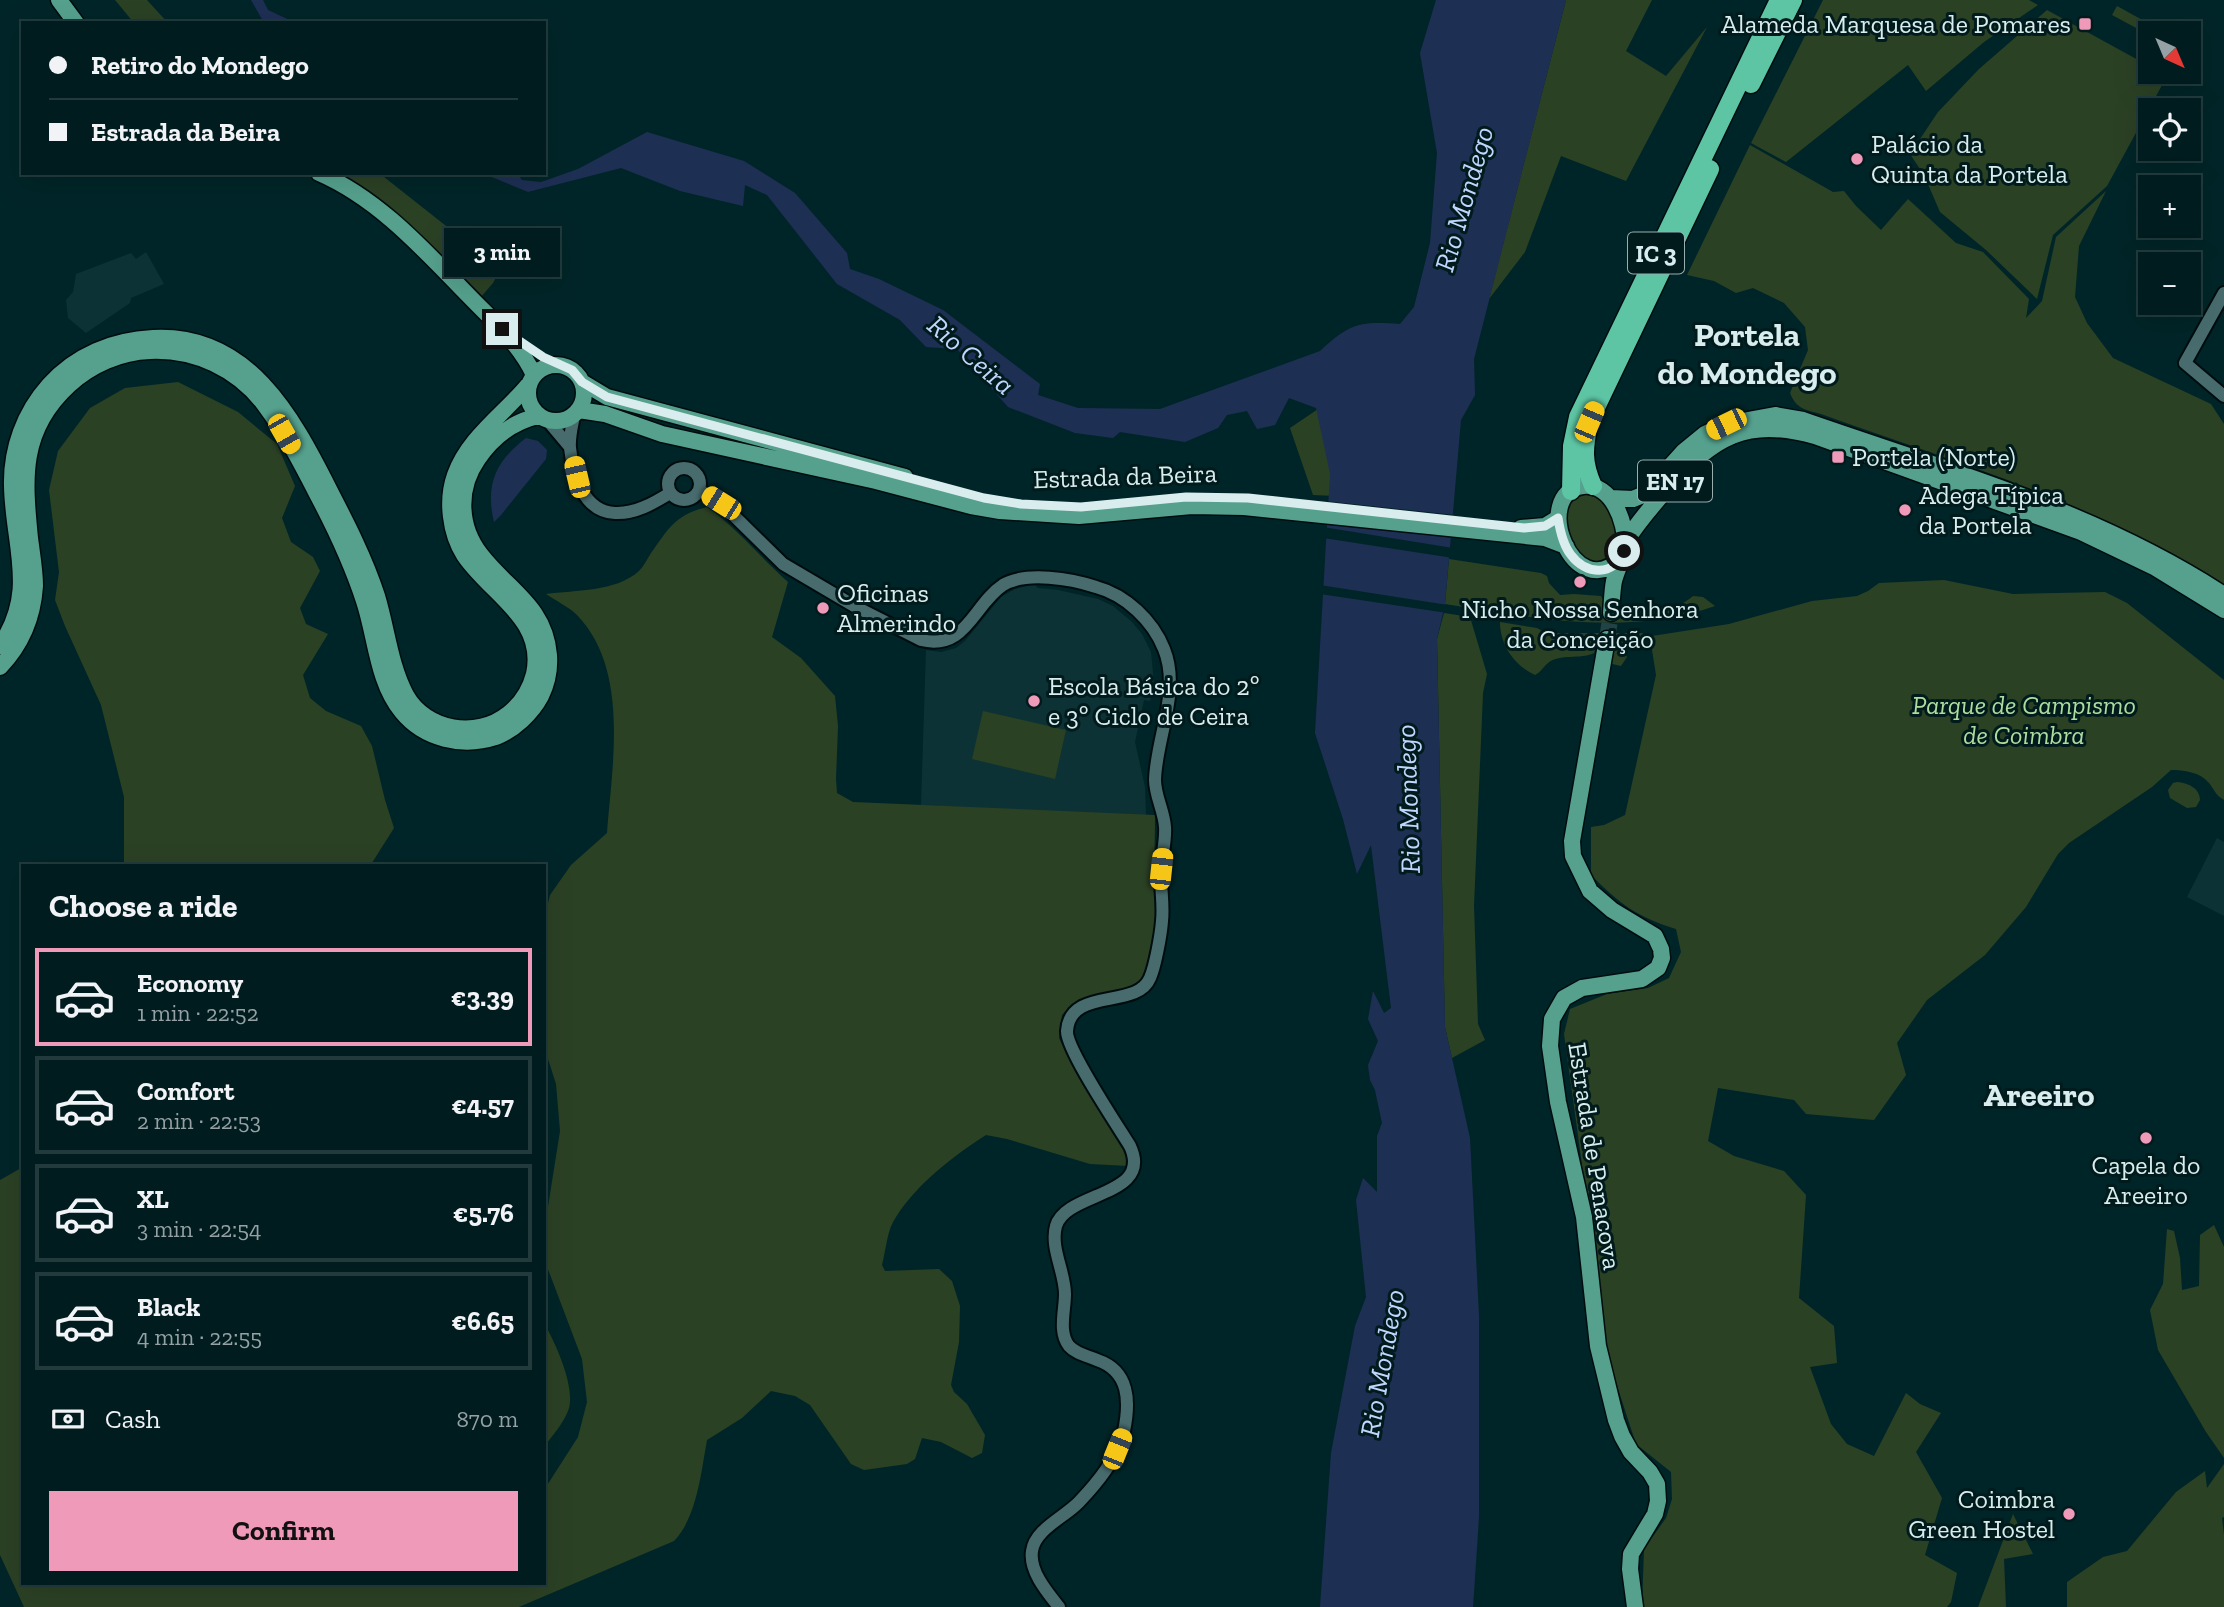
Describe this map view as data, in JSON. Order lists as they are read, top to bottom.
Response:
{
  "streets": {
    "highway": ["IC 3"],
    "main road": ["Estrada da Beira", "EN 17", "Estrada de Penacova"]
  },
  "crossings": [
    ["IC 3", "Estrada da Beira"],
    ["IC 3", "EN 17"],
    ["Estrada da Beira", "EN 17"]
  ],
  "districts": ["Portela do Mondego", "Areeiro"],
  "water": ["Rio Mondego", "Rio Ceira"],
  "parks": ["Parque de Campismo de Coimbra"],
  "places": {
    "transit": ["Alameda Marquesa de Pomares", "Portela (Norte)"],
    "other": [
      "Palácio da Quinta da Portela",
      "Adega Típica da Portela",
      "Nicho Nossa Senhora da Conceição",
      "Oficinas Almerindo",
      "Escola Básica do 2º e 3º Ciclo de Ceira",
      "Capela do Areeiro",
      "Coimbra Green Hostel"
    ]
  },
  "north": "bottom right",
  "page": {
    "map_buttons": ["+", "−"],
    "banner": ["Retiro do Mondego", "Estrada da Beira"],
    "bubble": "3 min",
    "heading": "Choose a ride",
    "list": [
      {
        "name": "Economy",
        "note": "1 min · 22:52",
        "value": "€3.39"
      },
      {
        "name": "Comfort",
        "note": "2 min · 22:53",
        "value": "€4.57"
      },
      {
        "name": "XL",
        "note": "3 min · 22:54",
        "value": "€5.76"
      },
      {
        "name": "Black",
        "note": "4 min · 22:55",
        "value": "€6.65"
      }
    ],
    "pay": ["Cash", "870 m"],
    "buttons": "Confirm"
  }
}
